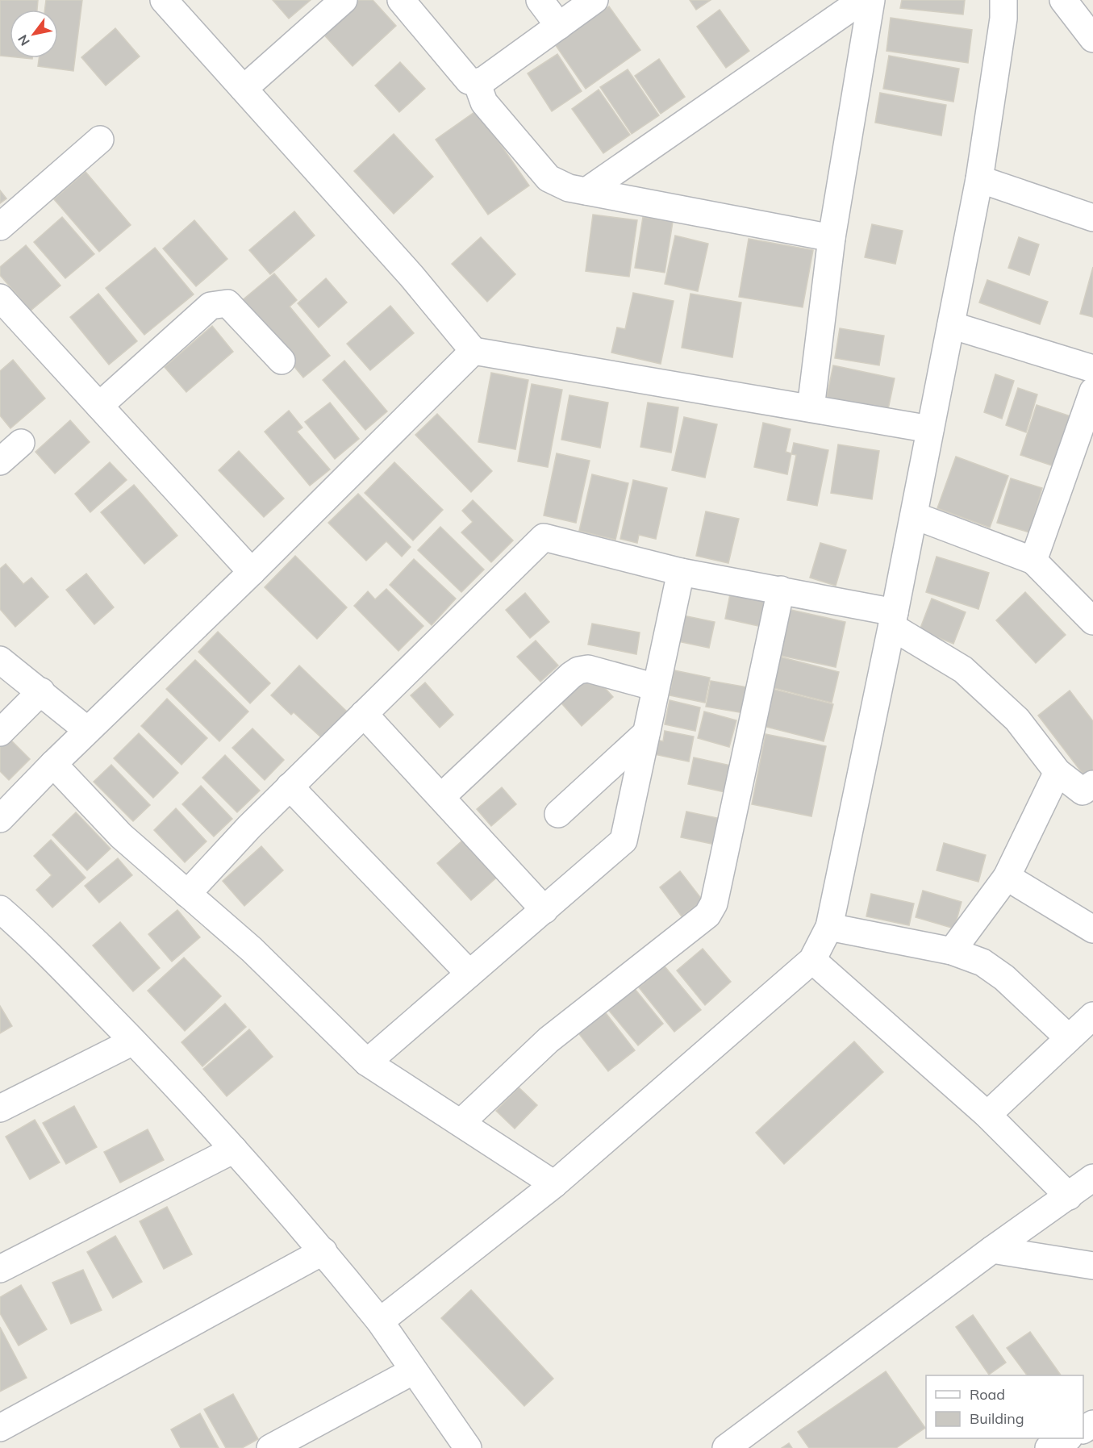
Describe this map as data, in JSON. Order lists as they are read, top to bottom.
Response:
{
  "legend": ["Road", "Building"],
  "north": "bottom left"
}
